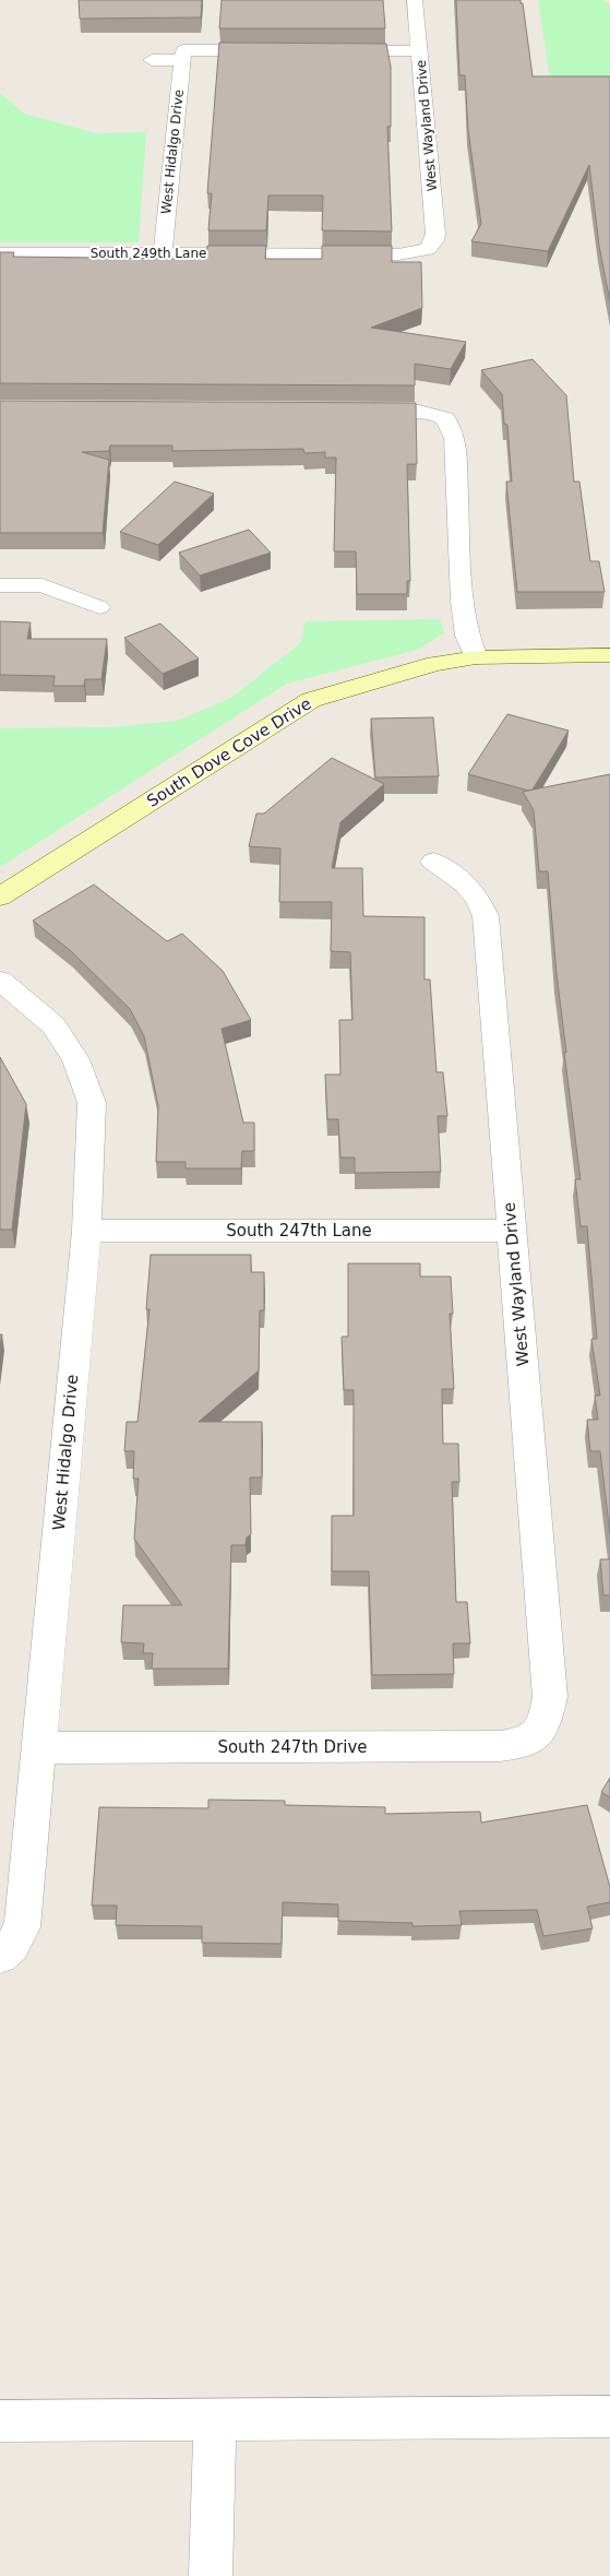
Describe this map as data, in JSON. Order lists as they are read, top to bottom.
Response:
{
  "streets": {
    "street": [
      "West Wayland Drive",
      "West Hidalgo Drive",
      "South 249th Lane",
      "South Dove Cove Drive",
      "South 247th Lane",
      "South 247th Drive"
    ]
  },
  "crossings": [
    ["West Wayland Drive", "South 249th Lane"],
    ["West Wayland Drive", "South 247th Lane"],
    ["West Wayland Drive", "South 247th Drive"],
    ["West Hidalgo Drive", "South 249th Lane"],
    ["West Hidalgo Drive", "South 247th Lane"],
    ["West Hidalgo Drive", "South 247th Drive"]
  ]
}
